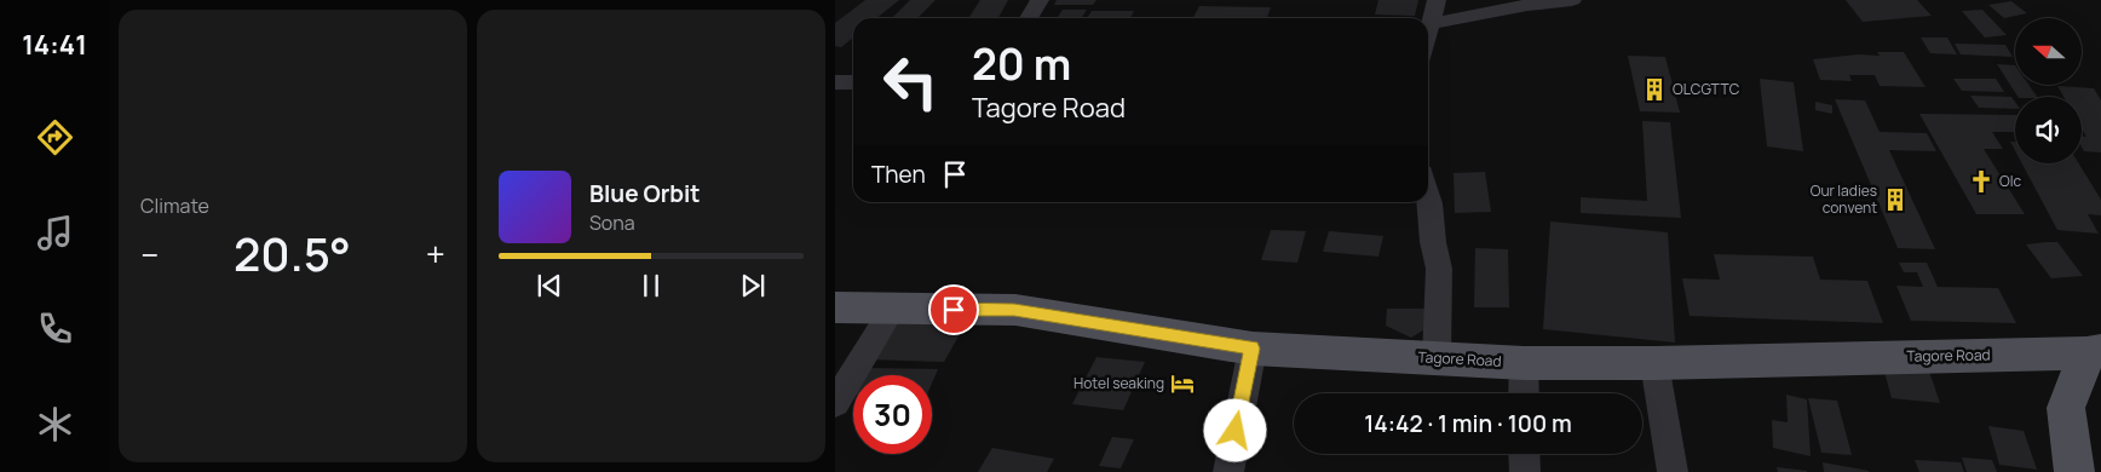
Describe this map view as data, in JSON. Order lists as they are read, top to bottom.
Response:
{
  "streets": {
    "main road": ["Tagore Road"]
  },
  "places": {
    "building": ["OLCGTTC", "Our ladies convent"],
    "church": ["Olc"],
    "hotel": ["Hotel seaking"]
  },
  "north": "left",
  "page": {
    "tabs": "14:41",
    "tile": "Climate",
    "turn": ["20 m", "Tagore Road"],
    "then": "Then",
    "song": ["Blue Orbit", "Sona"],
    "heat": ["−", "20.5°", "+"],
    "limit": "30",
    "trip": "14:42 · 1 min · 100 m"
  }
}
